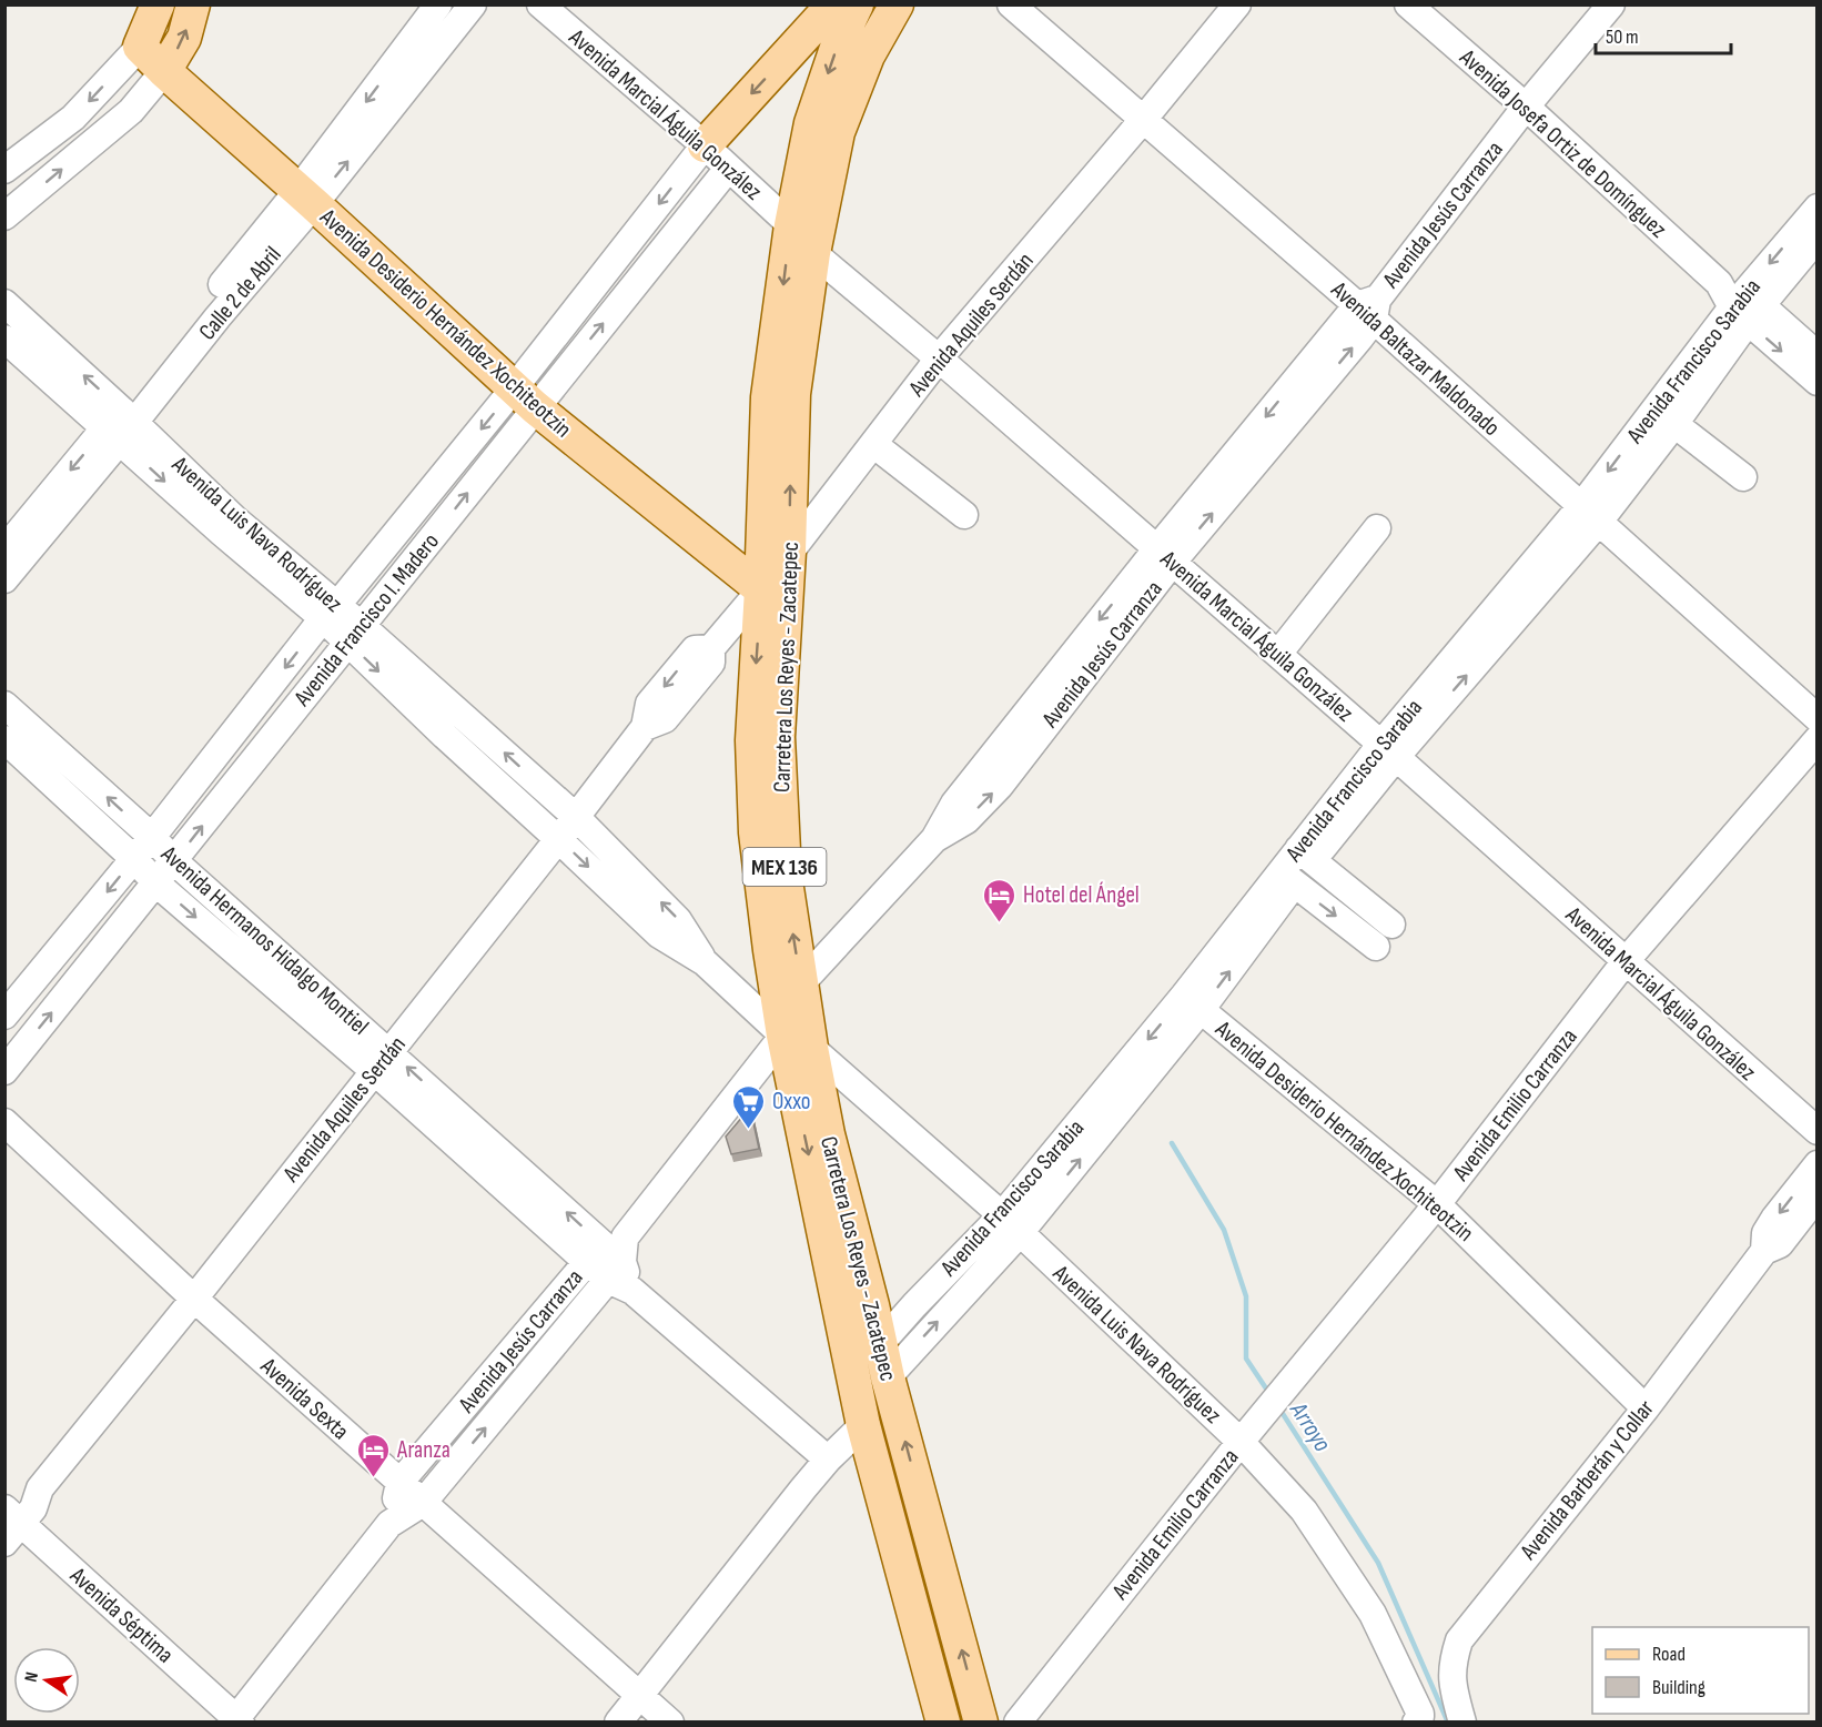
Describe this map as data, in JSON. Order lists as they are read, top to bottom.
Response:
{
  "streets": {
    "main road": ["Avenida Desiderio Hernández Xochiteotzin", "Carretera Los Reyes - Zacatepec", "MEX 136"],
    "street": [
      "Avenida Marcial Águila González",
      "Avenida Josefa Ortiz de Domínguez",
      "Avenida Jesús Carranza",
      "Calle 2 de Abril",
      "Avenida Aquiles Serdán",
      "Avenida Baltazar Maldonado",
      "Avenida Francisco Sarabia",
      "Avenida Luis Nava Rodríguez",
      "Avenida Francisco I. Madero",
      "Avenida Hermanos Hidalgo Montiel",
      "Avenida Emilio Carranza",
      "Avenida Sexta",
      "Avenida Barberán y Collar",
      "Avenida Séptima"
    ]
  },
  "crossings": [
    ["Avenida Marcial Águila González", "Avenida Jesús Carranza"],
    ["Avenida Marcial Águila González", "Avenida Aquiles Serdán"],
    ["Avenida Marcial Águila González", "Avenida Francisco Sarabia"],
    ["Avenida Marcial Águila González", "Avenida Francisco I. Madero"],
    ["Avenida Marcial Águila González", "Carretera Los Reyes - Zacatepec"],
    ["Avenida Marcial Águila González", "Avenida Emilio Carranza"],
    ["Avenida Josefa Ortiz de Domínguez", "Avenida Jesús Carranza"],
    ["Avenida Josefa Ortiz de Domínguez", "Avenida Francisco Sarabia"],
    ["Avenida Jesús Carranza", "Avenida Baltazar Maldonado"],
    ["Avenida Jesús Carranza", "Avenida Luis Nava Rodríguez"],
    ["Avenida Jesús Carranza", "Carretera Los Reyes - Zacatepec"],
    ["Avenida Jesús Carranza", "Avenida Hermanos Hidalgo Montiel"],
    ["Avenida Jesús Carranza", "Avenida Sexta"],
    ["Avenida Jesús Carranza", "Avenida Séptima"],
    ["Calle 2 de Abril", "Avenida Desiderio Hernández Xochiteotzin"],
    ["Calle 2 de Abril", "Avenida Luis Nava Rodríguez"],
    ["Avenida Desiderio Hernández Xochiteotzin", "Avenida Aquiles Serdán"],
    ["Avenida Desiderio Hernández Xochiteotzin", "Avenida Francisco Sarabia"],
    ["Avenida Desiderio Hernández Xochiteotzin", "Avenida Francisco I. Madero"],
    ["Avenida Desiderio Hernández Xochiteotzin", "Carretera Los Reyes - Zacatepec"],
    ["Avenida Desiderio Hernández Xochiteotzin", "Avenida Emilio Carranza"],
    ["Avenida Desiderio Hernández Xochiteotzin", "Avenida Barberán y Collar"],
    ["Avenida Aquiles Serdán", "Avenida Baltazar Maldonado"],
    ["Avenida Aquiles Serdán", "Avenida Luis Nava Rodríguez"],
    ["Avenida Aquiles Serdán", "Carretera Los Reyes - Zacatepec"],
    ["Avenida Aquiles Serdán", "Avenida Hermanos Hidalgo Montiel"],
    ["Avenida Aquiles Serdán", "Avenida Sexta"],
    ["Avenida Aquiles Serdán", "Avenida Séptima"],
    ["Avenida Baltazar Maldonado", "Avenida Francisco Sarabia"],
    ["Avenida Francisco Sarabia", "Avenida Luis Nava Rodríguez"],
    ["Avenida Francisco Sarabia", "Carretera Los Reyes - Zacatepec"],
    ["Avenida Luis Nava Rodríguez", "Avenida Francisco I. Madero"],
    ["Avenida Luis Nava Rodríguez", "Carretera Los Reyes - Zacatepec"],
    ["Avenida Luis Nava Rodríguez", "Avenida Emilio Carranza"],
    ["Avenida Francisco I. Madero", "Avenida Hermanos Hidalgo Montiel"]
  ],
  "water": ["Arroyo"],
  "places": {
    "hotel": ["Hotel del Ángel", "Aranza"],
    "supermarket": ["Oxxo"]
  },
  "legend": ["Road", "Building"],
  "scale_bar": "50 m",
  "north": "left"
}
